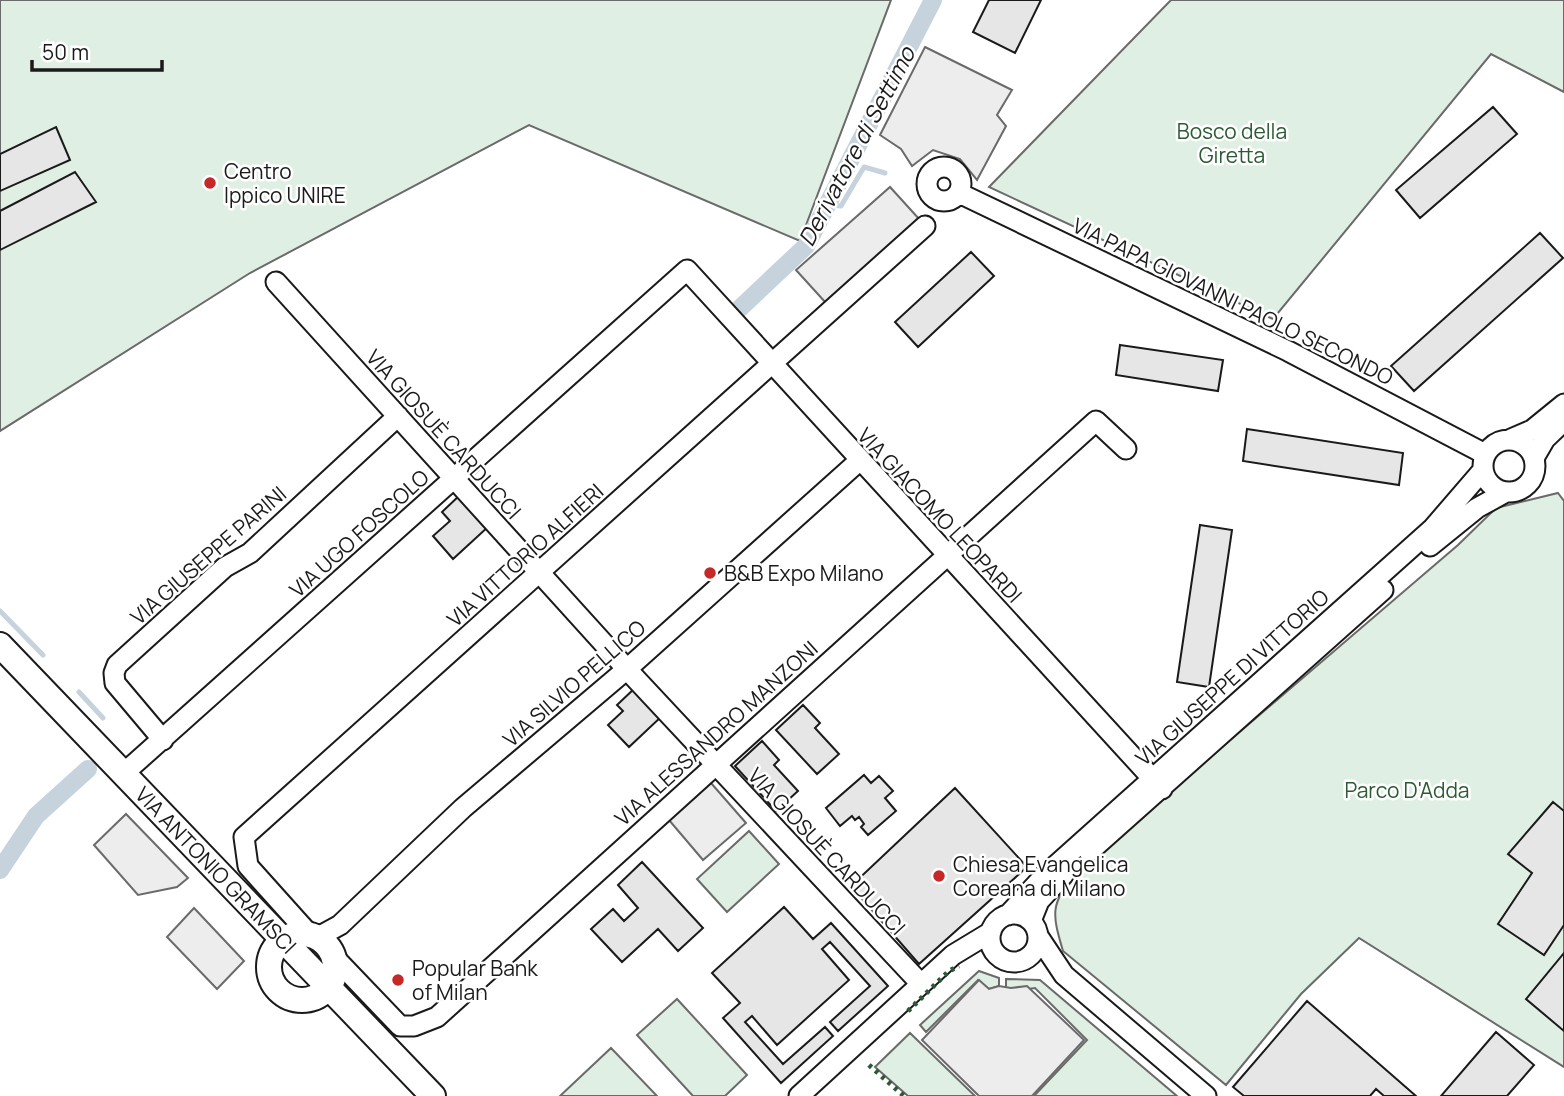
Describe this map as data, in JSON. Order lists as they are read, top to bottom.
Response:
{
  "streets": {
    "main road": ["VIA ANTONIO GRAMSCI"],
    "street": [
      "VIA PAPA GIOVANNI PAOLO SECONDO",
      "VIA GIOSUÈ CARDUCCI",
      "VIA GIACOMO LEOPARDI",
      "VIA UGO FOSCOLO",
      "VIA GIUSEPPE PARINI",
      "VIA VITTORIO ALFIERI",
      "VIA GIUSEPPE DI VITTORIO",
      "VIA SILVIO PELLICO",
      "VIA ALESSANDRO MANZONI"
    ]
  },
  "crossings": [
    ["VIA PAPA GIOVANNI PAOLO SECONDO", "VIA GIUSEPPE DI VITTORIO"],
    ["VIA GIOSUÈ CARDUCCI", "VIA UGO FOSCOLO"],
    ["VIA GIOSUÈ CARDUCCI", "VIA GIUSEPPE PARINI"],
    ["VIA GIOSUÈ CARDUCCI", "VIA VITTORIO ALFIERI"],
    ["VIA GIOSUÈ CARDUCCI", "VIA SILVIO PELLICO"],
    ["VIA GIOSUÈ CARDUCCI", "VIA ALESSANDRO MANZONI"],
    ["VIA GIACOMO LEOPARDI", "VIA UGO FOSCOLO"],
    ["VIA GIACOMO LEOPARDI", "VIA VITTORIO ALFIERI"],
    ["VIA GIACOMO LEOPARDI", "VIA GIUSEPPE DI VITTORIO"],
    ["VIA GIACOMO LEOPARDI", "VIA SILVIO PELLICO"],
    ["VIA GIACOMO LEOPARDI", "VIA ALESSANDRO MANZONI"],
    ["VIA UGO FOSCOLO", "VIA GIUSEPPE PARINI"],
    ["VIA UGO FOSCOLO", "VIA ANTONIO GRAMSCI"],
    ["VIA VITTORIO ALFIERI", "VIA SILVIO PELLICO"],
    ["VIA VITTORIO ALFIERI", "VIA ALESSANDRO MANZONI"],
    ["VIA SILVIO PELLICO", "VIA ALESSANDRO MANZONI"]
  ],
  "water": ["Derivatore di Settimo"],
  "parks": ["Bosco della Giretta", "Parco D'Adda"],
  "places": [
    "Centro Ippico UNIRE",
    "B&B Expo Milano",
    "Chiesa Evangelica Coreana di Milano",
    "Popular Bank of Milan"
  ],
  "scale_bar": "50 m"
}
